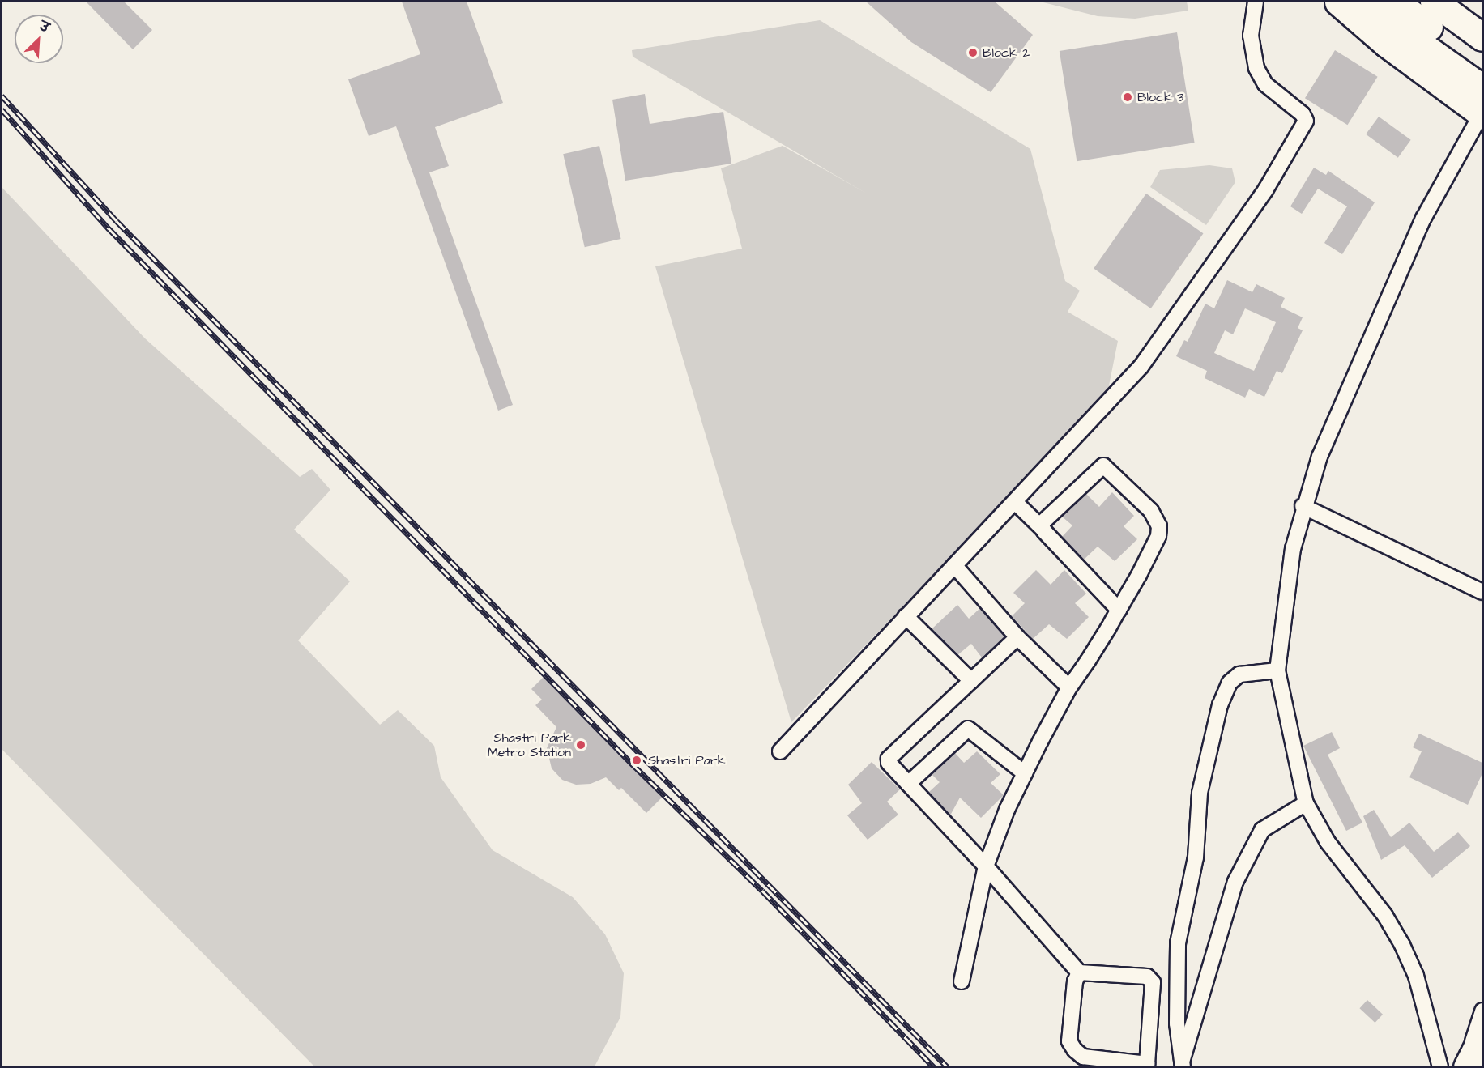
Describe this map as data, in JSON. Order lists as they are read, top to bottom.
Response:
{
  "places": [
    "Block 2",
    "Block 3",
    "Shastri Park Metro Station",
    "Shastri Park"
  ],
  "north": "top right"
}
